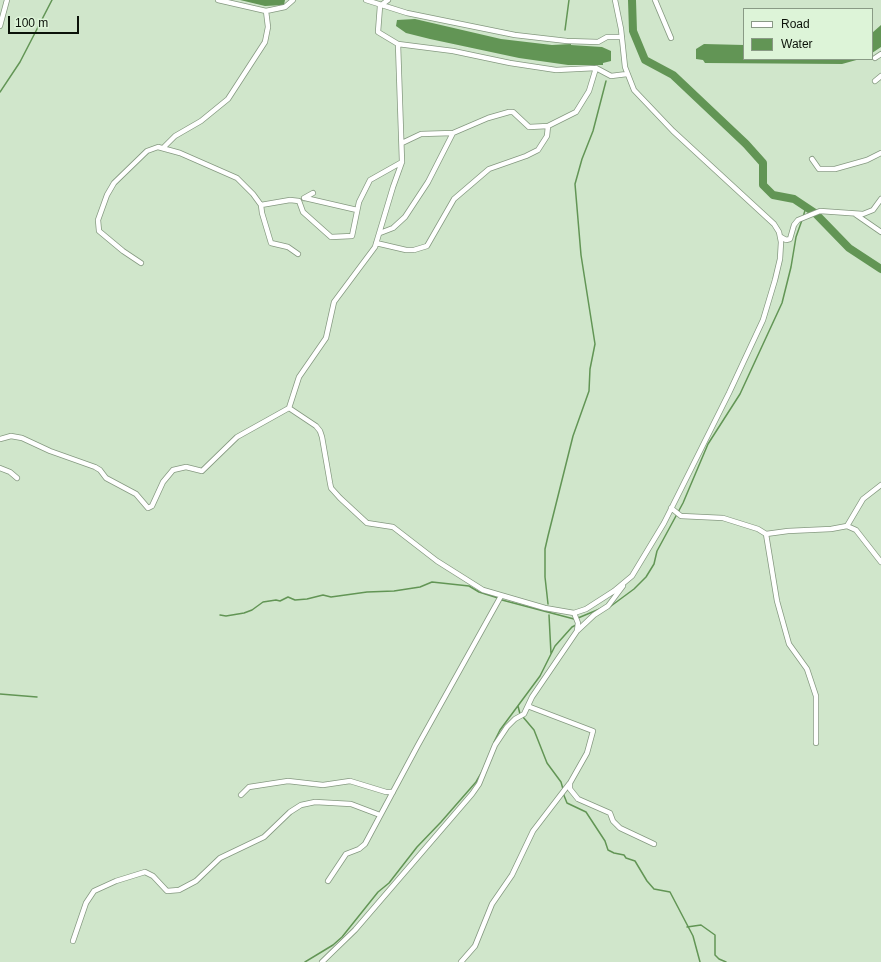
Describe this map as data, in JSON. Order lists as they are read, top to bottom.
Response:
{
  "legend": ["Road", "Water"],
  "scale_bar": "100 m"
}
